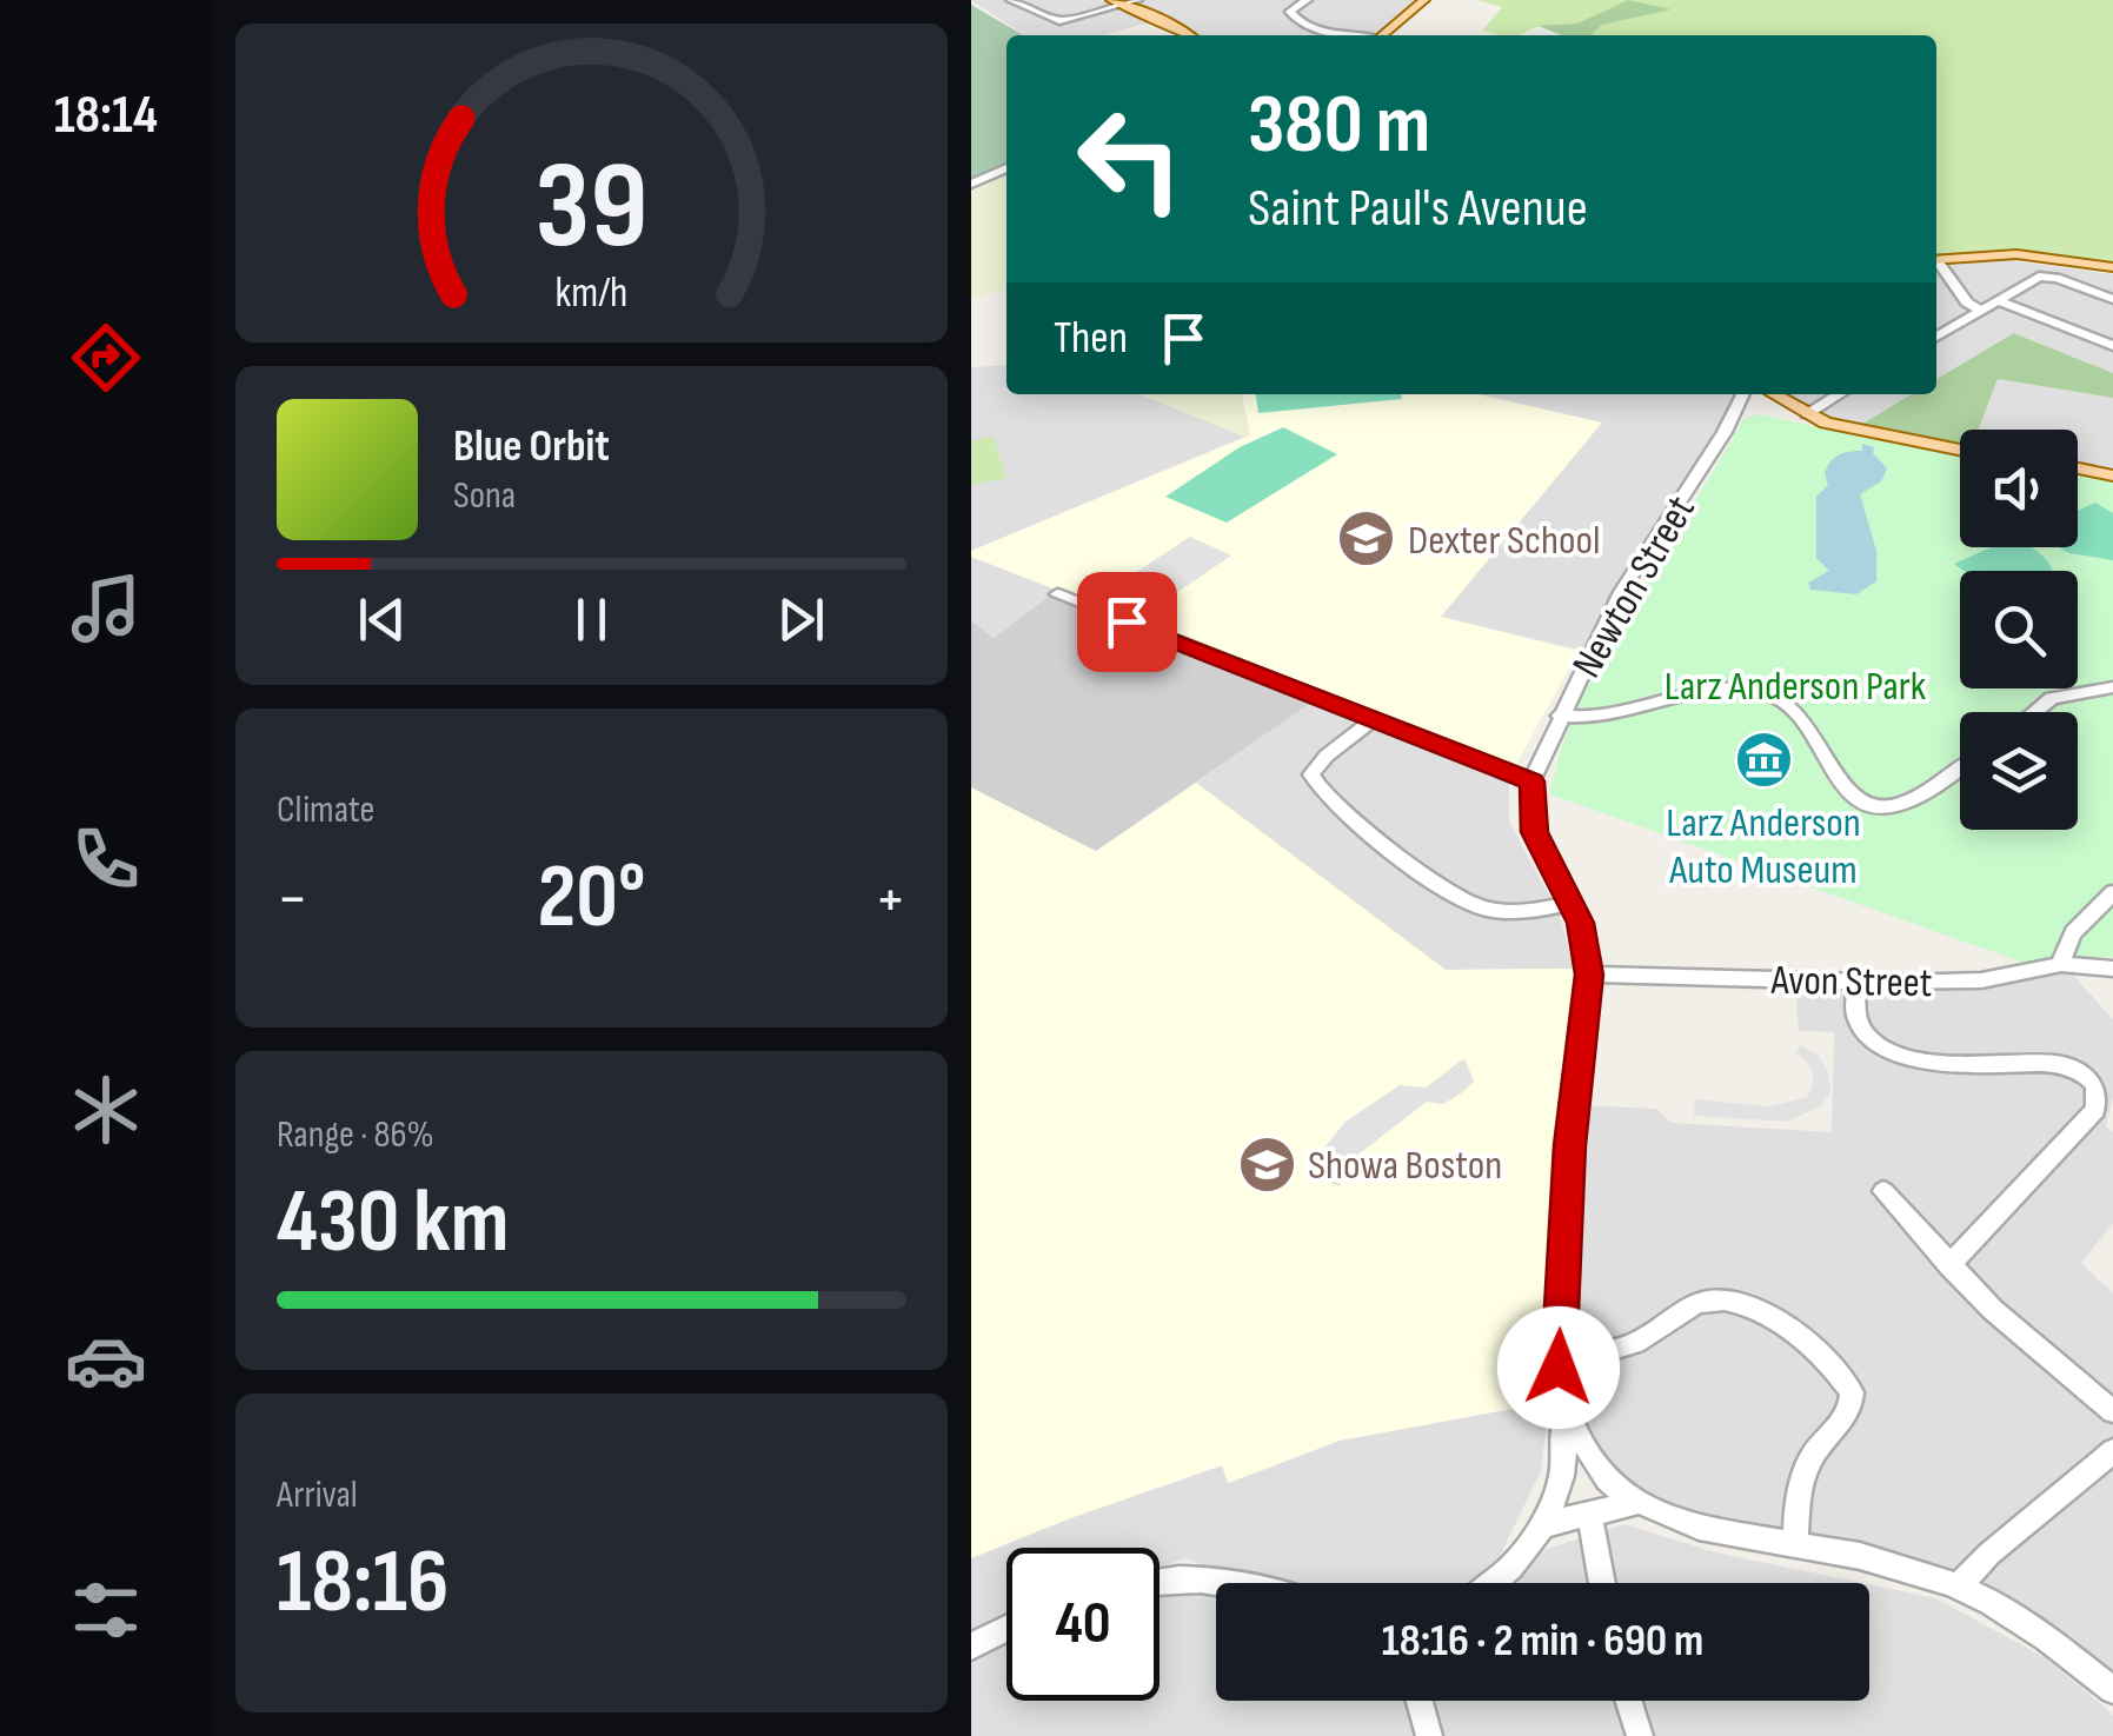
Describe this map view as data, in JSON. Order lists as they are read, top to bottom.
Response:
{
  "streets": {
    "street": ["Newton Street", "Avon Street"]
  },
  "parks": ["Larz Anderson Park"],
  "places": {
    "school or university": ["Dexter School", "Showa Boston"],
    "museum": ["Larz Anderson Auto Museum"]
  },
  "page": {
    "tabs": "18:14",
    "turn": ["380 m", "Saint Paul's Avenue"],
    "then": "Then",
    "song": ["Blue Orbit", "Sona"],
    "tile": [
      "Climate",
      ["Range · 86%", "430 km"],
      ["Arrival", "18:16"]
    ],
    "heat": ["−", "20°", "+"],
    "limit": "40",
    "trip": "18:16 · 2 min · 690 m",
    "gauge": ["39", "km/h"]
  }
}
